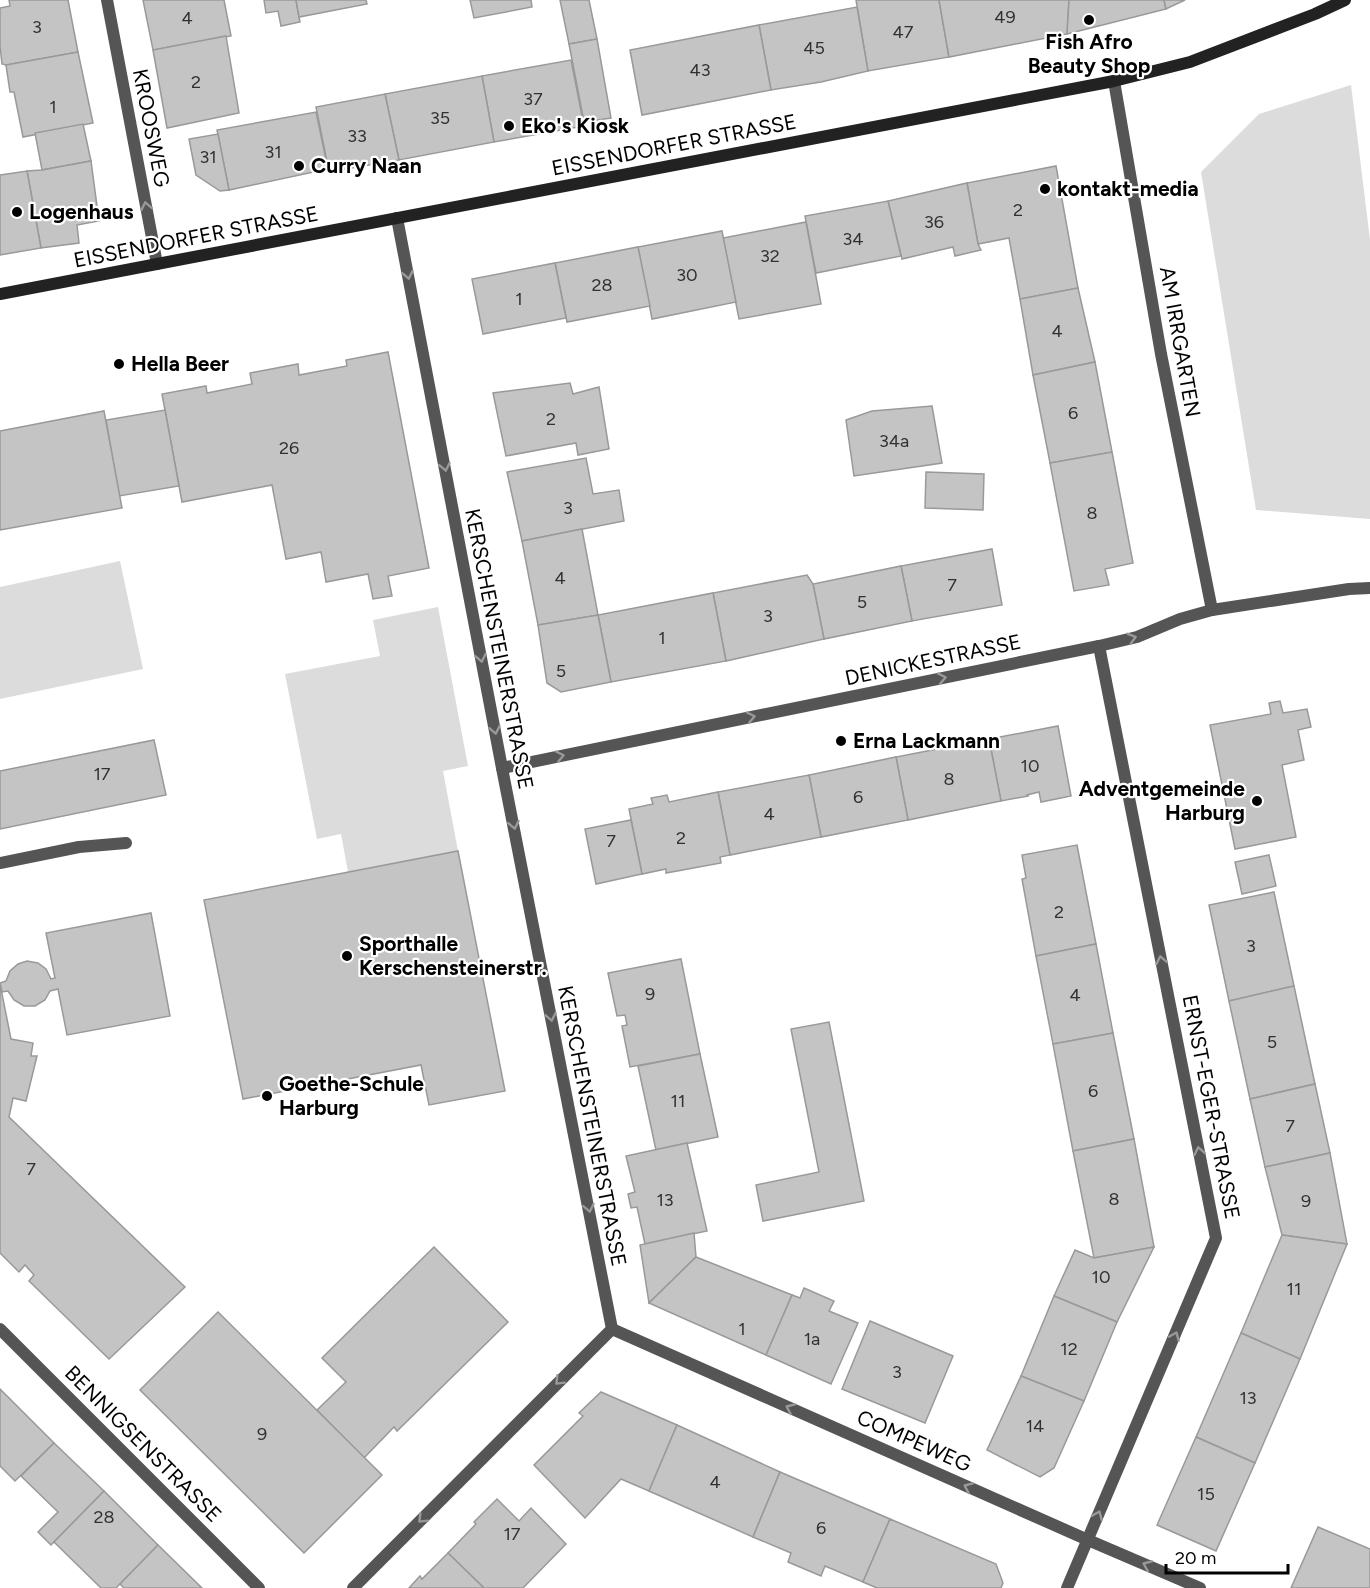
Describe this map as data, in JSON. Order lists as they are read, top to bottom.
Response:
{
  "streets": {
    "main road": ["EISSENDORFER STRASSE"],
    "street": [
      "KROOSWEG",
      "AM IRRGARTEN",
      "KERSCHENSTEINERSTRASSE",
      "DENICKESTRASSE",
      "ERNST-EGER-STRASSE",
      "COMPEWEG",
      "BENNIGSENSTRASSE"
    ]
  },
  "crossings": [
    ["KROOSWEG", "EISSENDORFER STRASSE"],
    ["EISSENDORFER STRASSE", "AM IRRGARTEN"],
    ["EISSENDORFER STRASSE", "KERSCHENSTEINERSTRASSE"],
    ["AM IRRGARTEN", "DENICKESTRASSE"],
    ["KERSCHENSTEINERSTRASSE", "DENICKESTRASSE"],
    ["KERSCHENSTEINERSTRASSE", "COMPEWEG"],
    ["DENICKESTRASSE", "ERNST-EGER-STRASSE"],
    ["ERNST-EGER-STRASSE", "COMPEWEG"]
  ],
  "one_way": [
    "KROOSWEG",
    "KERSCHENSTEINERSTRASSE",
    "DENICKESTRASSE",
    "ERNST-EGER-STRASSE",
    "COMPEWEG"
  ],
  "places": [
    "Fish Afro Beauty Shop",
    "Eko's Kiosk",
    "Curry Naan",
    "kontakt-media",
    "Logenhaus",
    "Hella Beer",
    "Erna Lackmann",
    "Adventgemeinde Harburg",
    "Sporthalle Kerschensteinerstr.",
    "Goethe-Schule Harburg"
  ],
  "house_numbers": [
    "49",
    "4",
    "3",
    "47",
    "45",
    "43",
    "2",
    "37",
    "1",
    "35",
    "33",
    "31",
    "31",
    "2",
    "36",
    "34",
    "32",
    "30",
    "28",
    "1",
    "4",
    "6",
    "2",
    "34a",
    "26",
    "3",
    "8",
    "4",
    "7",
    "5",
    "3",
    "1",
    "5",
    "10",
    "17",
    "8",
    "6",
    "4",
    "2",
    "7",
    "2",
    "3",
    "9",
    "4",
    "5",
    "6",
    "11",
    "7",
    "7",
    "8",
    "13",
    "9",
    "10",
    "11",
    "1",
    "1a",
    "12",
    "3",
    "13",
    "14",
    "9",
    "4",
    "15",
    "28",
    "6",
    "17"
  ],
  "scale_bar": "20 m"
}
